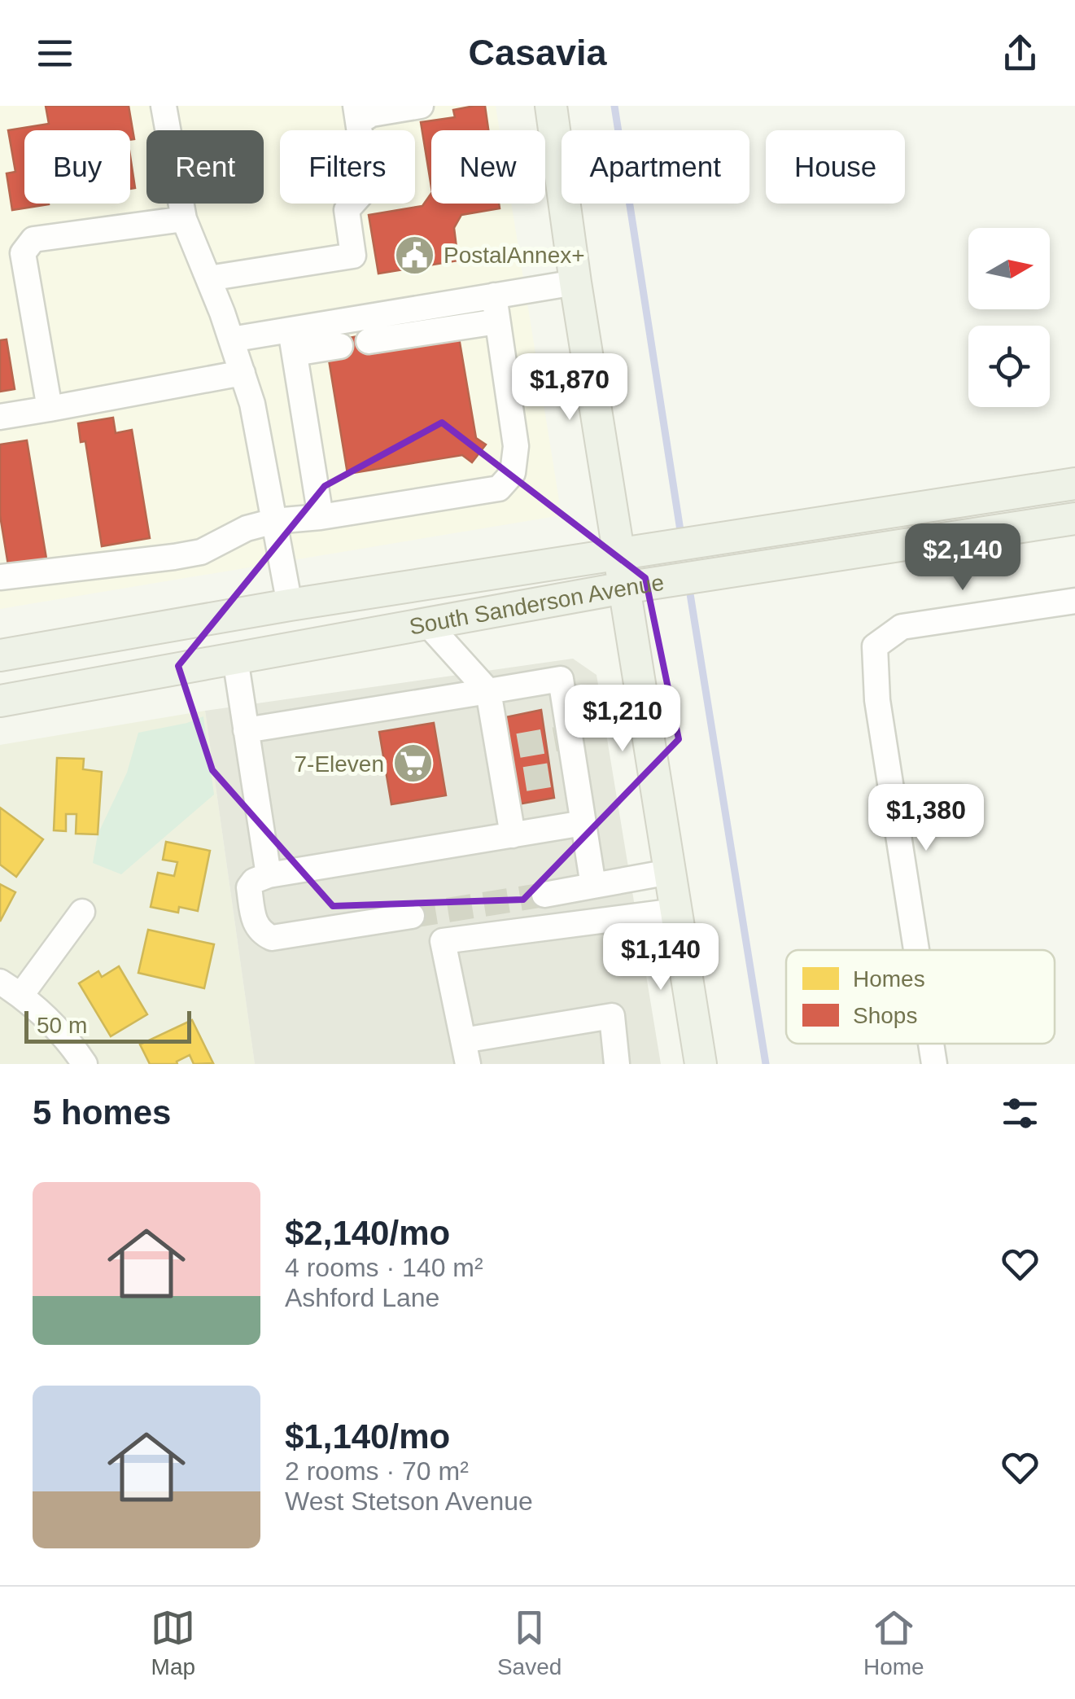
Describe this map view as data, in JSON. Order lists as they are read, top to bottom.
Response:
{
  "streets": {
    "main road": ["South Sanderson Avenue"]
  },
  "places": {
    "public building": ["PostalAnnex+"],
    "supermarket": ["7-Eleven"]
  },
  "legend": ["Homes", "Shops"],
  "scale_bar": "50 m",
  "north": "right",
  "page": {
    "header": "Casavia",
    "chip": [
      "Buy",
      "Rent",
      "Filters",
      "New",
      "Apartment",
      "House"
    ],
    "price": [
      "$1,870",
      "$2,140",
      "$1,210",
      "$1,380",
      "$1,140"
    ],
    "scale": "50 m",
    "heading": "5 homes",
    "list": [
      {
        "name": "$2,140/mo",
        "note": "4 rooms · 140 m² · Ashford Lane"
      },
      {
        "name": "$1,140/mo",
        "note": "2 rooms · 70 m² · West Stetson Avenue"
      }
    ],
    "tabs": ["Map", "Saved", "Home"]
  }
}
